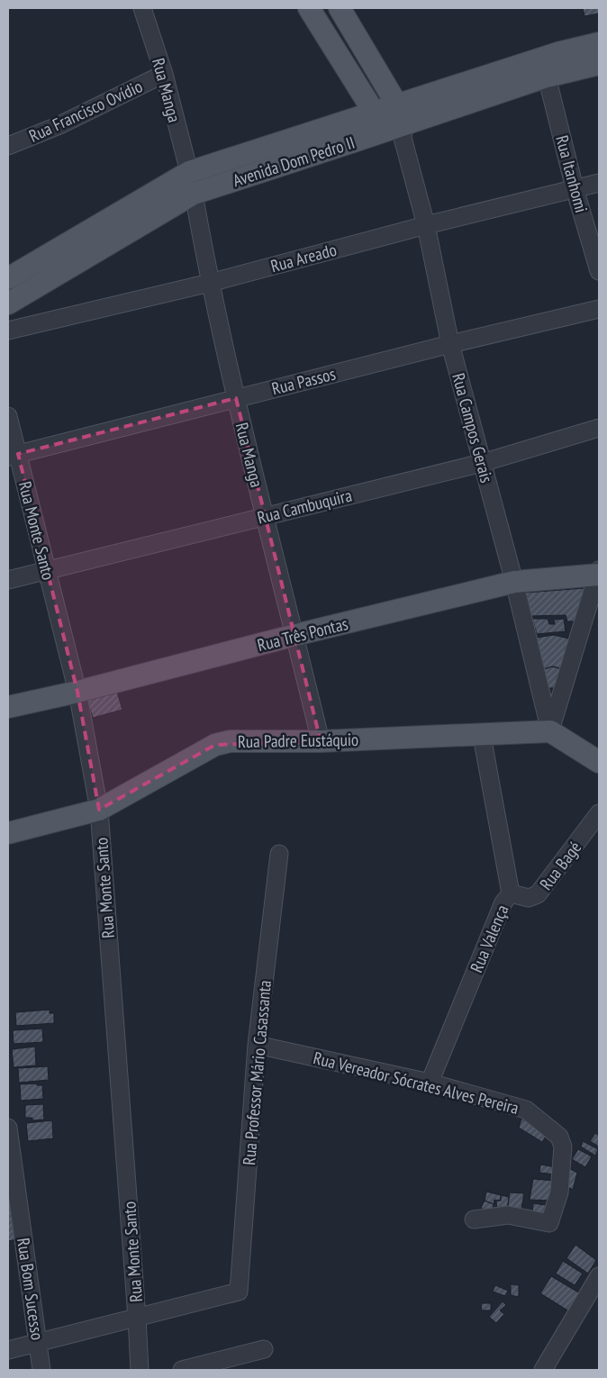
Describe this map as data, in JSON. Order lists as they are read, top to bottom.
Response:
{
  "streets": {
    "main road": ["Avenida Dom Pedro II", "Rua Três Pontas", "Rua Padre Eustáquio"],
    "street": [
      "Rua Manga",
      "Rua Francisco Ovídio",
      "Rua Itanhomi",
      "Rua Areado",
      "Rua Passos",
      "Rua Campos Gerais",
      "Rua Cambuquira",
      "Rua Monte Santo",
      "Rua Bagé",
      "Rua Valença",
      "Rua Professor Mário Casassanta",
      "Rua Vereador Sócrates Alves Pereira",
      "Rua Bom Sucesso"
    ]
  },
  "crossings": [
    ["Rua Manga", "Rua Francisco Ovídio"],
    ["Rua Manga", "Avenida Dom Pedro II"],
    ["Rua Manga", "Rua Areado"],
    ["Rua Manga", "Rua Passos"],
    ["Rua Manga", "Rua Cambuquira"],
    ["Rua Manga", "Rua Três Pontas"],
    ["Rua Manga", "Rua Padre Eustáquio"],
    ["Avenida Dom Pedro II", "Rua Itanhomi"],
    ["Avenida Dom Pedro II", "Rua Campos Gerais"],
    ["Rua Itanhomi", "Rua Areado"],
    ["Rua Areado", "Rua Campos Gerais"],
    ["Rua Passos", "Rua Campos Gerais"],
    ["Rua Passos", "Rua Monte Santo"],
    ["Rua Campos Gerais", "Rua Cambuquira"],
    ["Rua Campos Gerais", "Rua Três Pontas"],
    ["Rua Campos Gerais", "Rua Padre Eustáquio"],
    ["Rua Cambuquira", "Rua Monte Santo"],
    ["Rua Monte Santo", "Rua Três Pontas"],
    ["Rua Monte Santo", "Rua Padre Eustáquio"],
    ["Rua Monte Santo", "Rua Professor Mário Casassanta"],
    ["Rua Padre Eustáquio", "Rua Valença"],
    ["Rua Bagé", "Rua Valença"],
    ["Rua Valença", "Rua Vereador Sócrates Alves Pereira"],
    ["Rua Professor Mário Casassanta", "Rua Vereador Sócrates Alves Pereira"]
  ]
}
